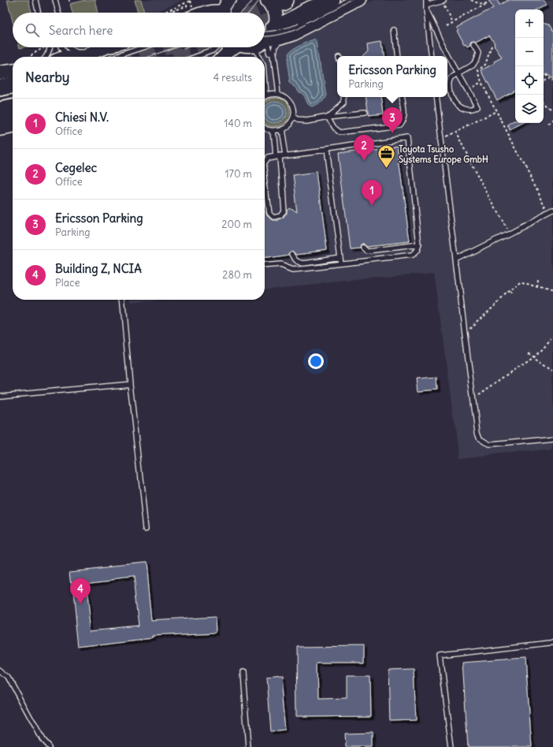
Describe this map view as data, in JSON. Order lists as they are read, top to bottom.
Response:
{
  "places": {
    "office": ["Toyota Tsusho Systems Europe GmbH"]
  },
  "page": {
    "map_buttons": ["+", "−"],
    "search": "Search here",
    "popup": ["Ericsson Parking", "Parking"],
    "heading": ["Nearby", "4 results"],
    "list": [
      {
        "mark": "1",
        "name": "Chiesi N.V.",
        "note": "Office",
        "value": "140 m"
      },
      {
        "mark": "2",
        "name": "Cegelec",
        "note": "Office",
        "value": "170 m"
      },
      {
        "mark": "3",
        "name": "Ericsson Parking",
        "note": "Parking",
        "value": "200 m"
      },
      {
        "mark": "4",
        "name": "Building Z, NCIA",
        "note": "Place",
        "value": "280 m"
      }
    ],
    "pins": [
      "3",
      "2",
      "1",
      "4"
    ]
  }
}
